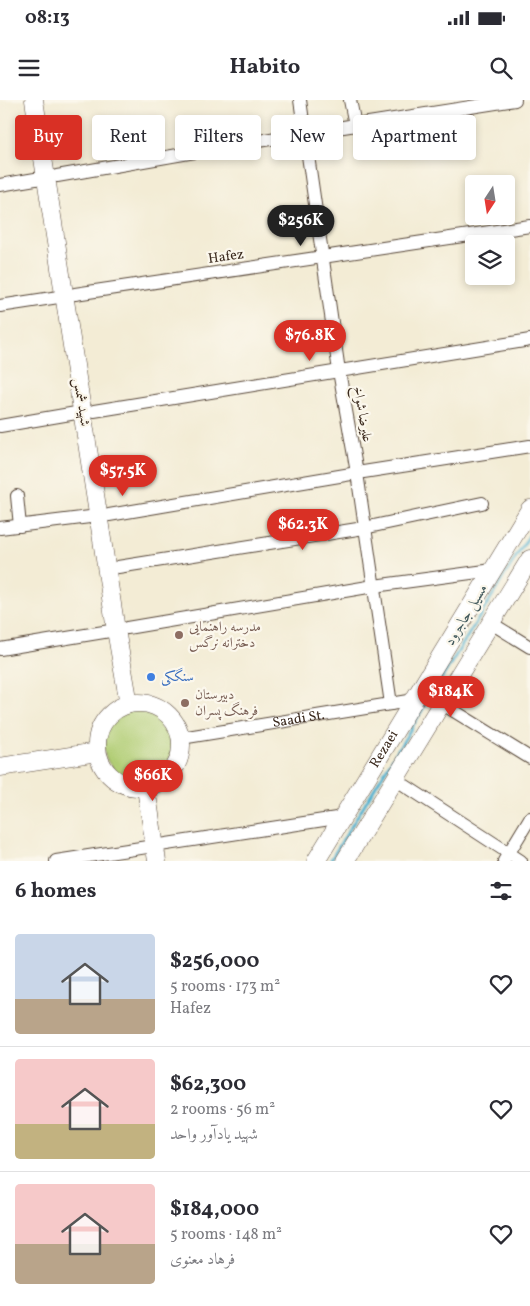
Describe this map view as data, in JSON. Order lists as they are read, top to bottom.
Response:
{
  "streets": {
    "main road": ["شهید شمس", "Rezaei"],
    "street": ["Hafez", "علیرضا شواخ", "Saadi St."]
  },
  "crossings": [
    ["Hafez", "شهید شمس"],
    ["Hafez", "علیرضا شواخ"],
    ["شهید شمس", "Saadi St."],
    ["علیرضا شواخ", "Saadi St."],
    ["Saadi St.", "Rezaei"]
  ],
  "water": ["مسیل جاجرود"],
  "places": ["مدرسه راهنمایی دخترانه نرگس", "سنگکی", "دبیرستان فرهنگ پسران"],
  "north": "bottom",
  "page": {
    "status": "08:13",
    "header": "Habito",
    "chip": [
      "Buy",
      "Rent",
      "Filters",
      "New",
      "Apartment"
    ],
    "price": [
      "$256K",
      "$76.8K",
      "$57.5K",
      "$62.3K",
      "$184K",
      "$66K"
    ],
    "heading": "6 homes",
    "list": [
      {
        "name": "$256,000",
        "note": "5 rooms · 173 m² · Hafez"
      },
      {
        "name": "$62,300",
        "note": "2 rooms · 56 m² · شهید یادآور واحد"
      },
      {
        "name": "$184,000",
        "note": "5 rooms · 148 m² · فرهاد معنوی"
      }
    ]
  }
}
